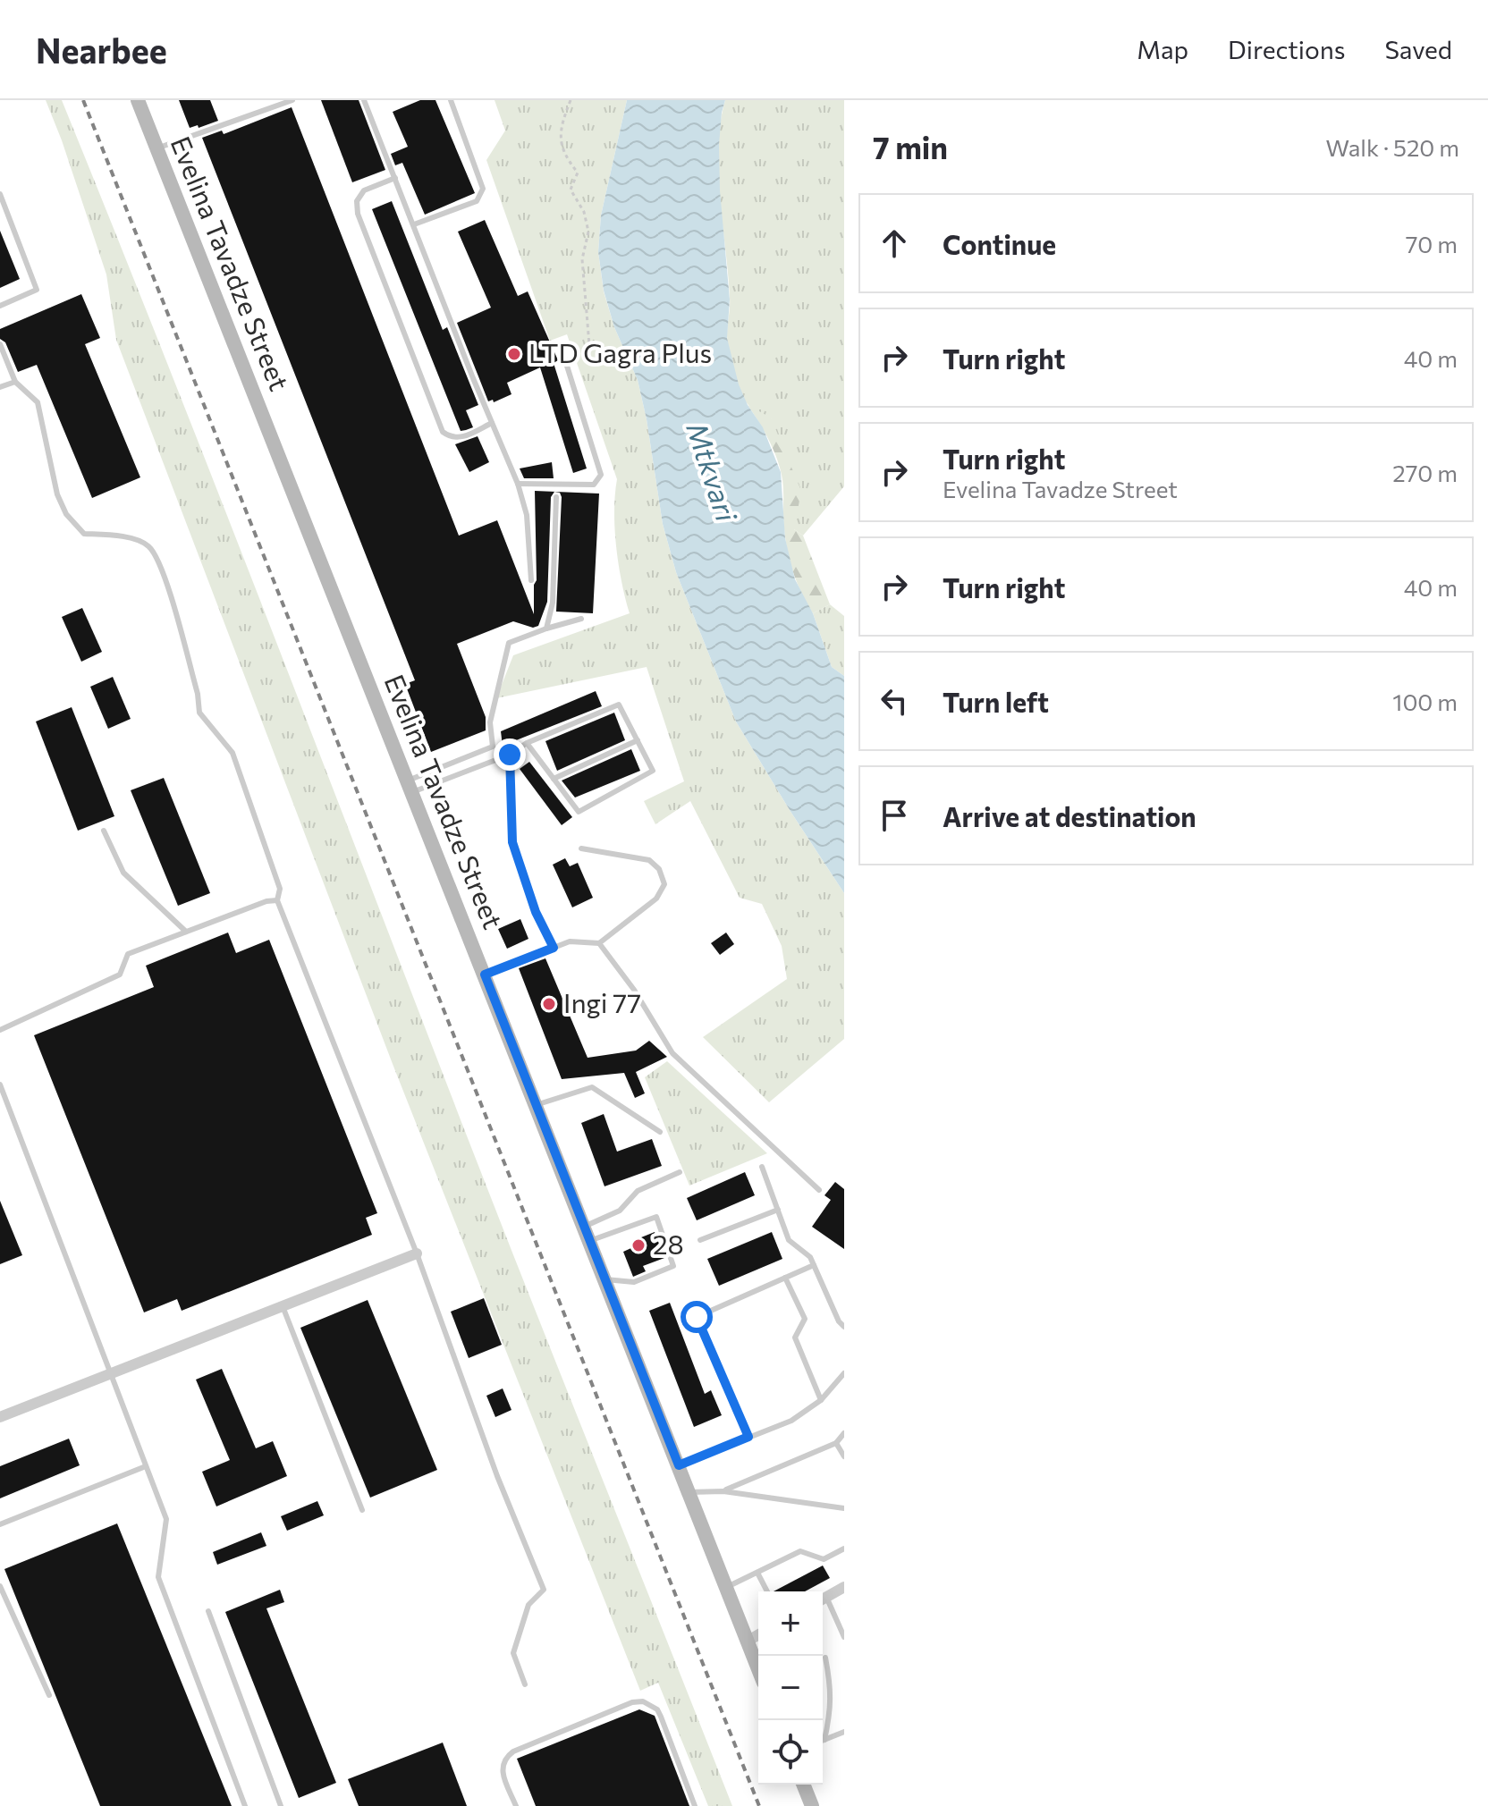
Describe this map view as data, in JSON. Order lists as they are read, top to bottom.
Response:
{
  "streets": {
    "main road": ["Evelina Tavadze Street"]
  },
  "water": ["Mtkvari"],
  "places": ["LTD Gagra Plus", "Ingi 77", "28"],
  "page": {
    "header": "Nearbee",
    "nav": ["Map", "Directions", "Saved"],
    "heading": ["7 min", "Walk · 520 m"],
    "list": [
      ["Continue", "70 m"],
      ["Turn right", "40 m"],
      ["Turn right", "Evelina Tavadze Street", "270 m"],
      ["Turn right", "40 m"],
      ["Turn left", "100 m"],
      "Arrive at destination"
    ],
    "map_buttons": ["+", "−"]
  }
}
